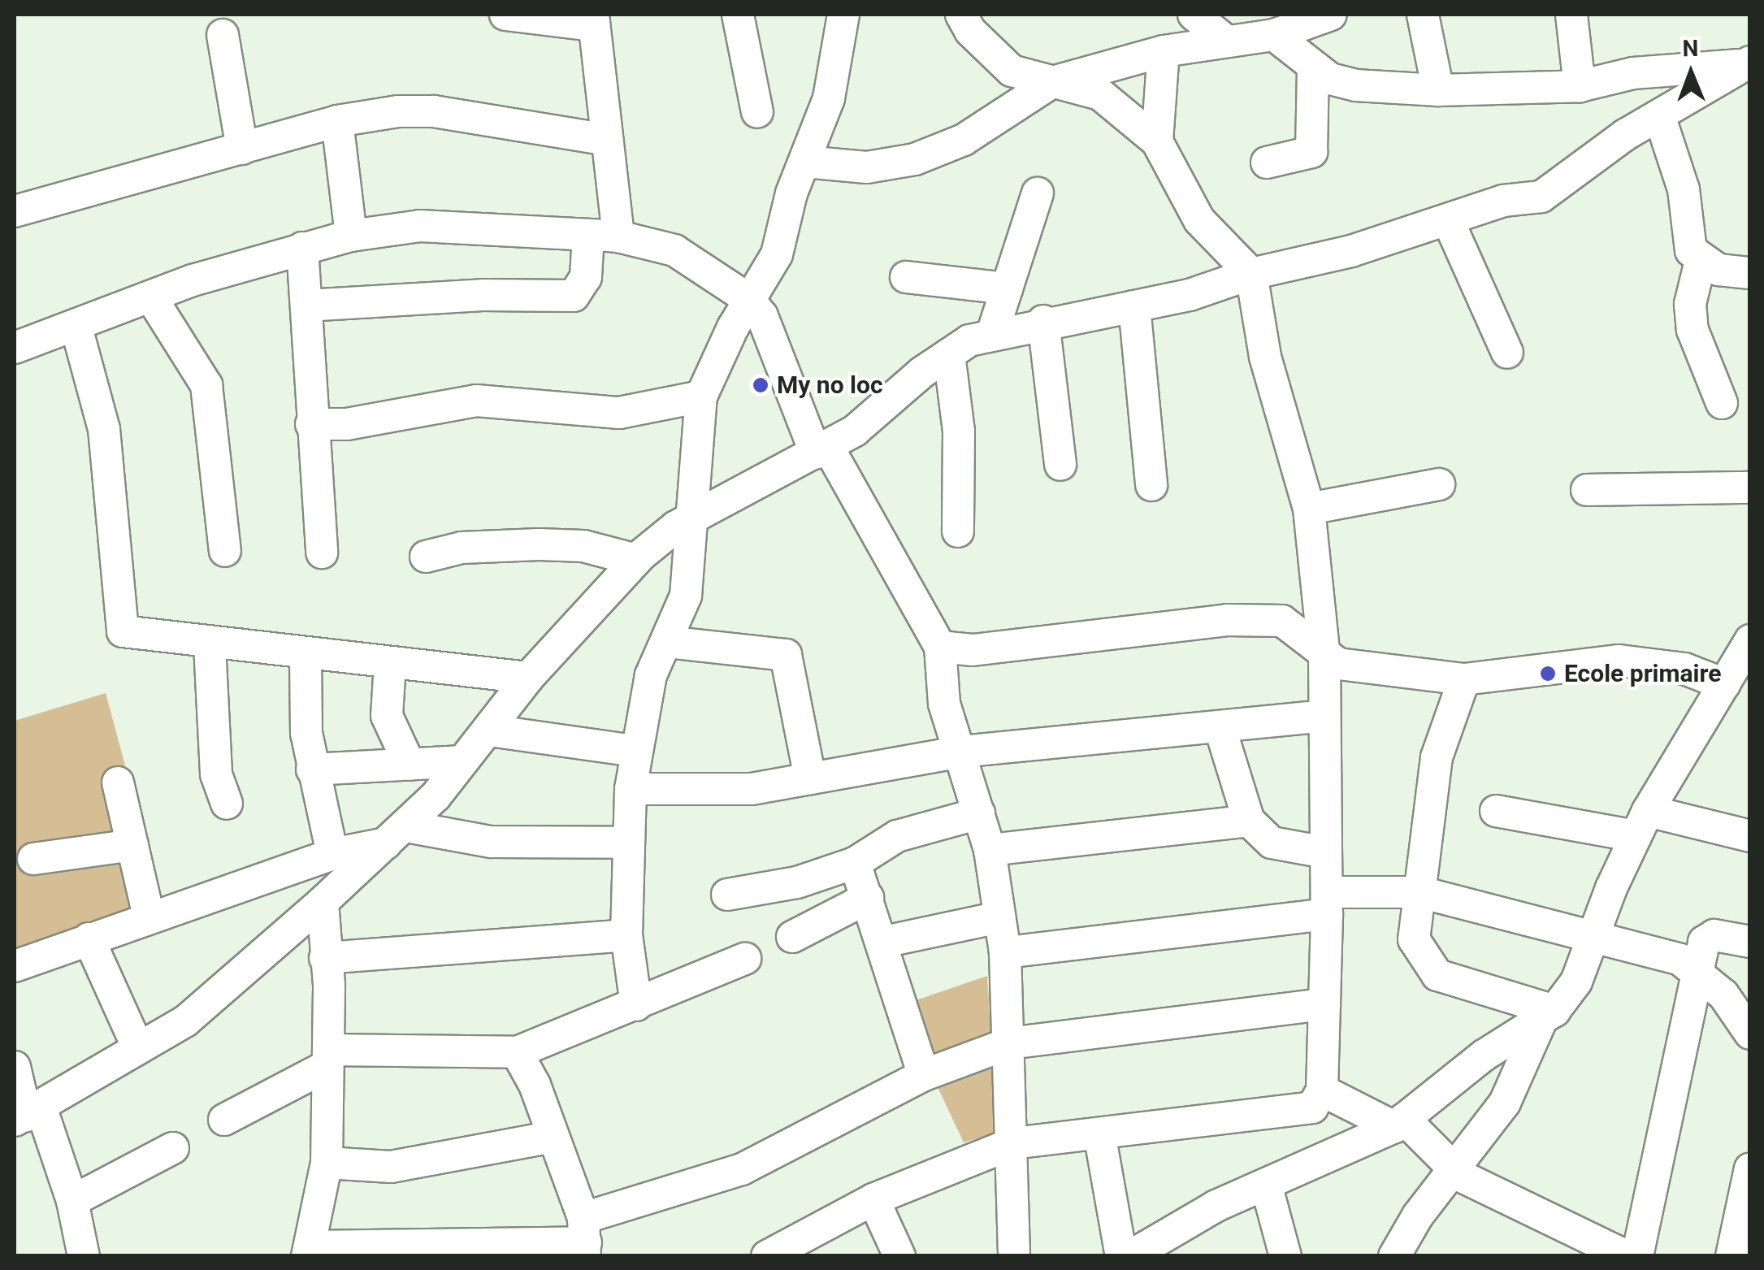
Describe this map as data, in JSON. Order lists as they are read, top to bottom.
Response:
{
  "places": ["My no loc", "Ecole primaire"],
  "north": "top"
}
